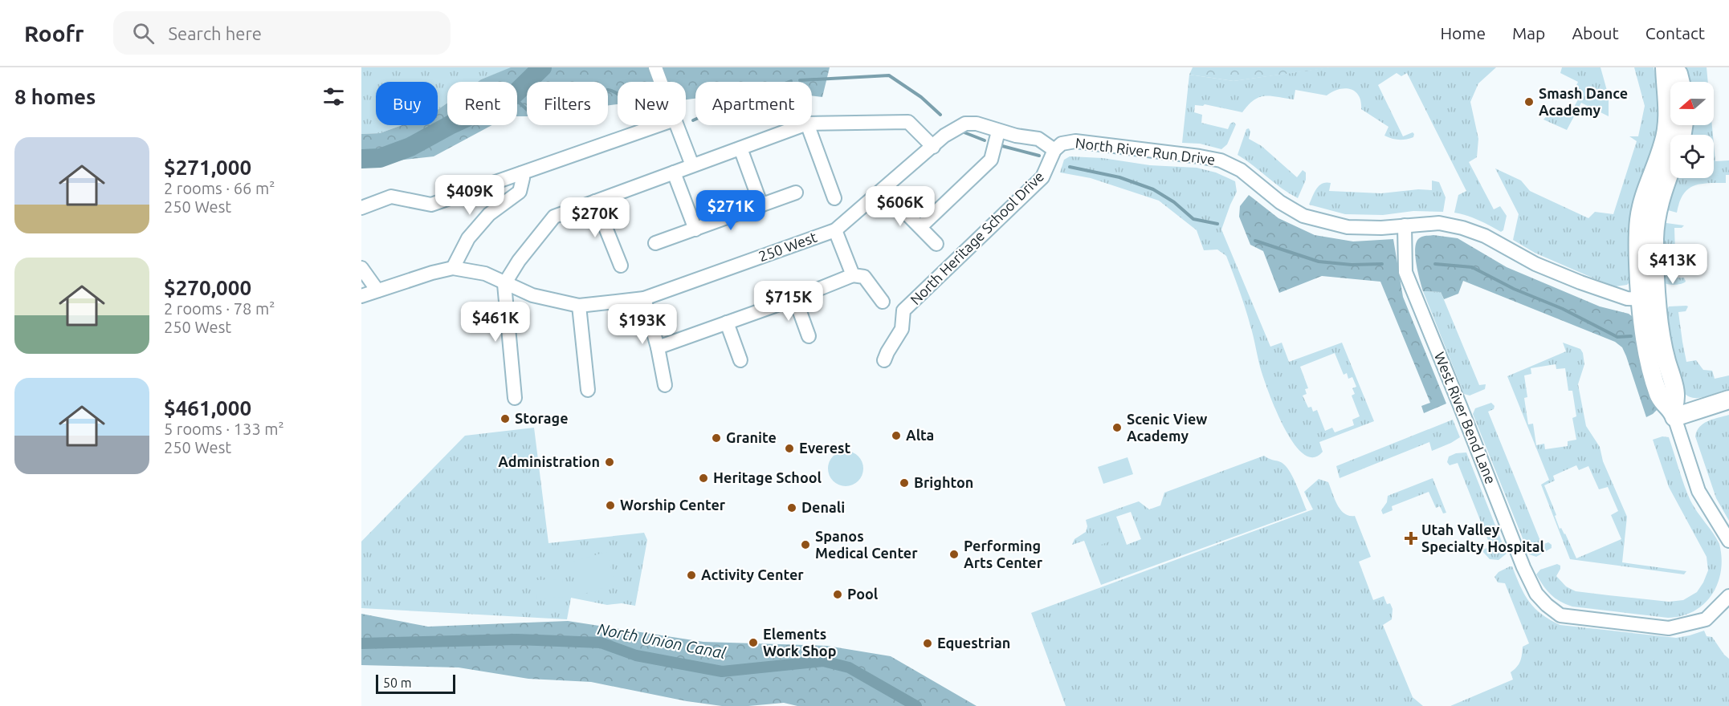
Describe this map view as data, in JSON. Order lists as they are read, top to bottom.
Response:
{
  "streets": {
    "street": [
      "North River Run Drive",
      "North Heritage School Drive",
      "250 West",
      "West River Bend Lane"
    ]
  },
  "crossings": [
    ["North River Run Drive", "North Heritage School Drive"],
    ["North River Run Drive", "250 West"],
    ["North River Run Drive", "West River Bend Lane"],
    ["North Heritage School Drive", "250 West"]
  ],
  "water": ["North Union Canal"],
  "places": {
    "other": [
      "Smash Dance Academy",
      "Storage",
      "Scenic View Academy",
      "Alta",
      "Granite",
      "Everest",
      "Administration",
      "Heritage School",
      "Brighton",
      "Worship Center",
      "Denali",
      "Spanos Medical Center",
      "Performing Arts Center",
      "Activity Center",
      "Pool",
      "Elements Work Shop",
      "Equestrian"
    ],
    "health": ["Utah Valley Specialty Hospital"]
  },
  "scale_bar": "50 m",
  "north": "left",
  "page": {
    "header": "Roofr",
    "search": "Search here",
    "nav": [
      "Home",
      "Map",
      "About",
      "Contact"
    ],
    "heading": "8 homes",
    "chip": [
      "Buy",
      "Rent",
      "Filters",
      "New",
      "Apartment"
    ],
    "list": [
      {
        "name": "$271,000",
        "note": "2 rooms · 66 m² · 250 West"
      },
      {
        "name": "$270,000",
        "note": "2 rooms · 78 m² · 250 West"
      },
      {
        "name": "$461,000",
        "note": "5 rooms · 133 m² · 250 West"
      }
    ],
    "price": [
      "$409K",
      "$606K",
      "$271K",
      "$270K",
      "$413K",
      "$715K",
      "$461K",
      "$193K"
    ],
    "scale": "50 m"
  }
}
